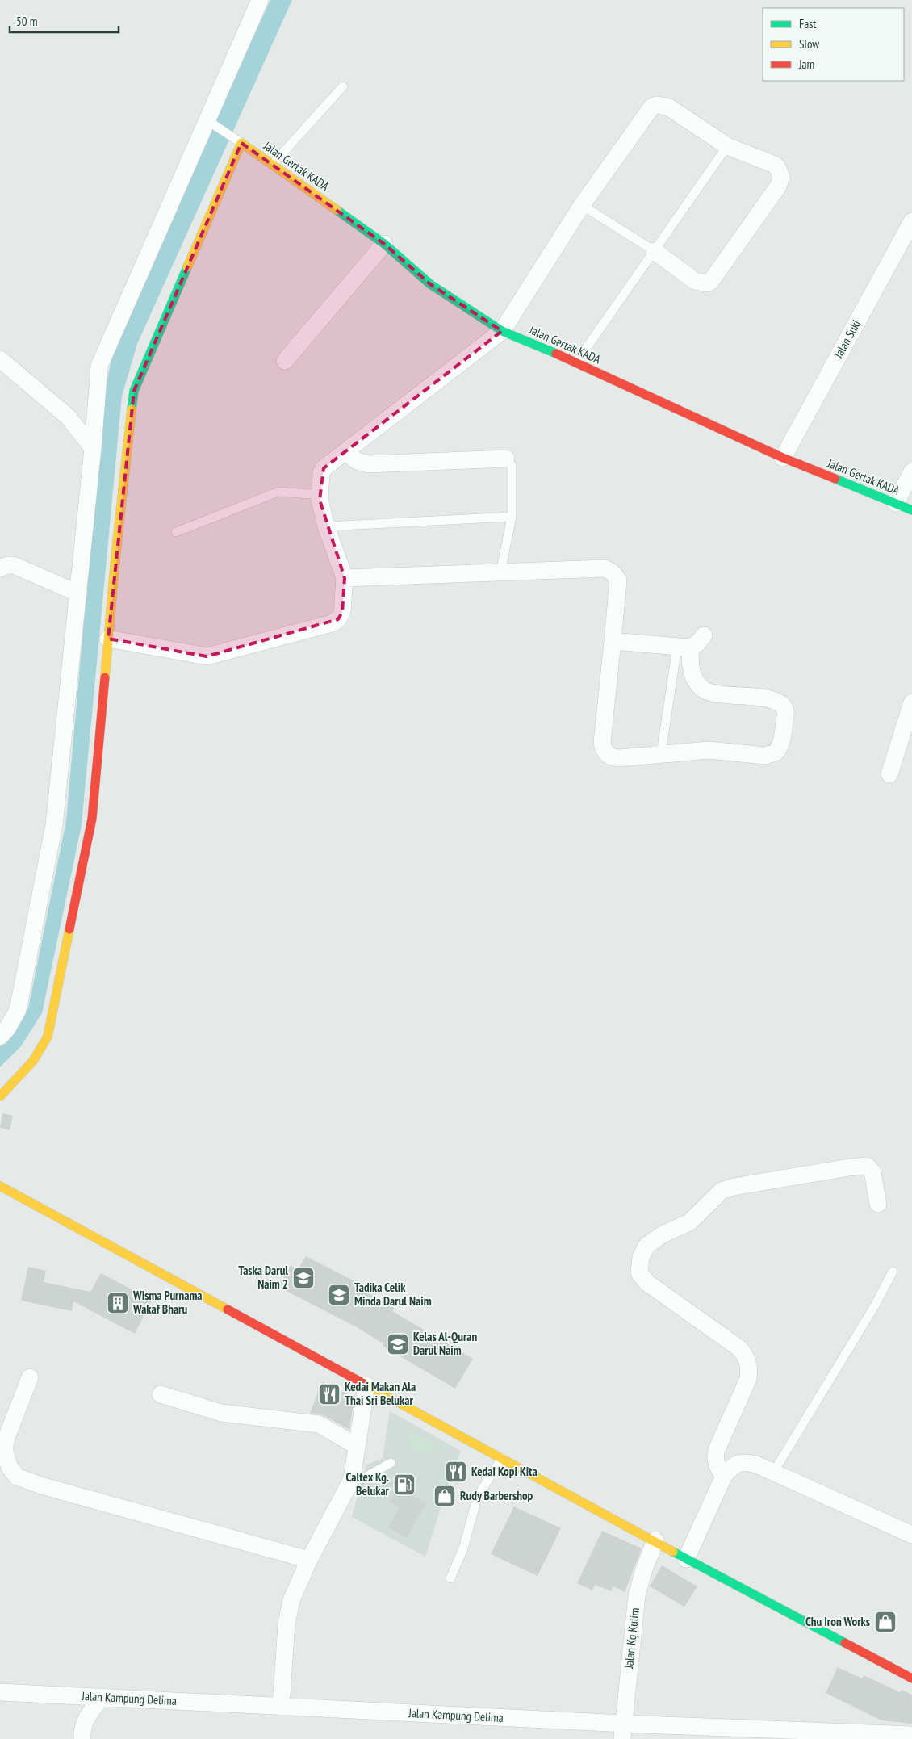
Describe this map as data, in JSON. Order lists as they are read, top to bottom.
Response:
{
  "streets": {
    "street": [
      "Jalan Gertak KADA",
      "Jalan Suki",
      "Jalan Kg Kulim",
      "Jalan Kampung Delima"
    ]
  },
  "crossings": [
    ["Jalan Gertak KADA", "Jalan Suki"],
    ["Jalan Kg Kulim", "Jalan Kampung Delima"]
  ],
  "places": {
    "school or university": ["Taska Darul Naim 2", "Tadika Celik Minda Darul Naim", "Kelas Al-Quran Darul Naim"],
    "building": ["Wisma Purnama Wakaf Bharu"],
    "restaurant": ["Kedai Makan Ala Thai Sri Belukar", "Kedai Kopi Kita"],
    "fuel station": ["Caltex Kg. Belukar"],
    "shop": ["Rudy Barbershop", "Chu Iron Works"]
  },
  "legend": ["Fast", "Slow", "Jam"],
  "scale_bar": "50 m"
}
